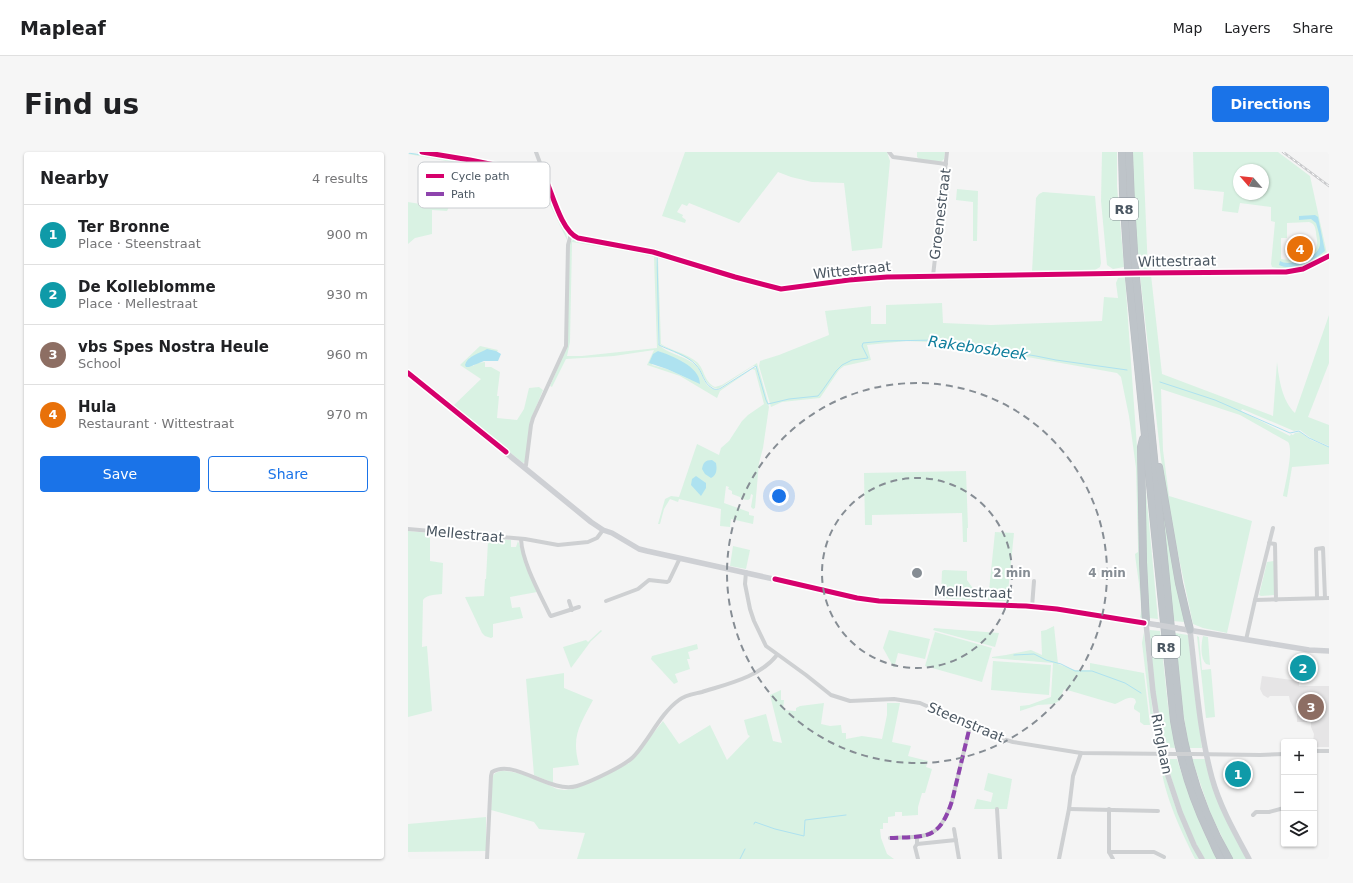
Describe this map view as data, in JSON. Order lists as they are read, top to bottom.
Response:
{
  "streets": {
    "highway": ["R8"],
    "street": [
      "Groenestraat",
      "Wittestraat",
      "Mellestraat",
      "Steenstraat",
      "Ringlaan"
    ]
  },
  "crossings": [
    ["R8", "Mellestraat"],
    ["R8", "Ringlaan"],
    ["Groenestraat", "Wittestraat"],
    ["Mellestraat", "Steenstraat"],
    ["Mellestraat", "Ringlaan"],
    ["Steenstraat", "Ringlaan"]
  ],
  "water": ["Rakebosbeek"],
  "legend": ["Cycle path", "Path"],
  "north": "top left",
  "page": {
    "header": "Mapleaf",
    "nav": ["Map", "Layers", "Share"],
    "buttons": [
      "Directions",
      ["Save", "Share"]
    ],
    "title": "Find us",
    "heading": ["Nearby", "4 results"],
    "list": [
      {
        "mark": "1",
        "name": "Ter Bronne",
        "note": "Place · Steenstraat",
        "value": "900 m"
      },
      {
        "mark": "2",
        "name": "De Kolleblomme",
        "note": "Place · Mellestraat",
        "value": "930 m"
      },
      {
        "mark": "3",
        "name": "vbs Spes Nostra Heule",
        "note": "School",
        "value": "960 m"
      },
      {
        "mark": "4",
        "name": "Hula",
        "note": "Restaurant · Wittestraat",
        "value": "970 m"
      }
    ],
    "pins": [
      "4",
      "2",
      "3",
      "1"
    ],
    "map_buttons": ["+", "−"]
  },
  "rings": ["2 min", "4 min"]
}
